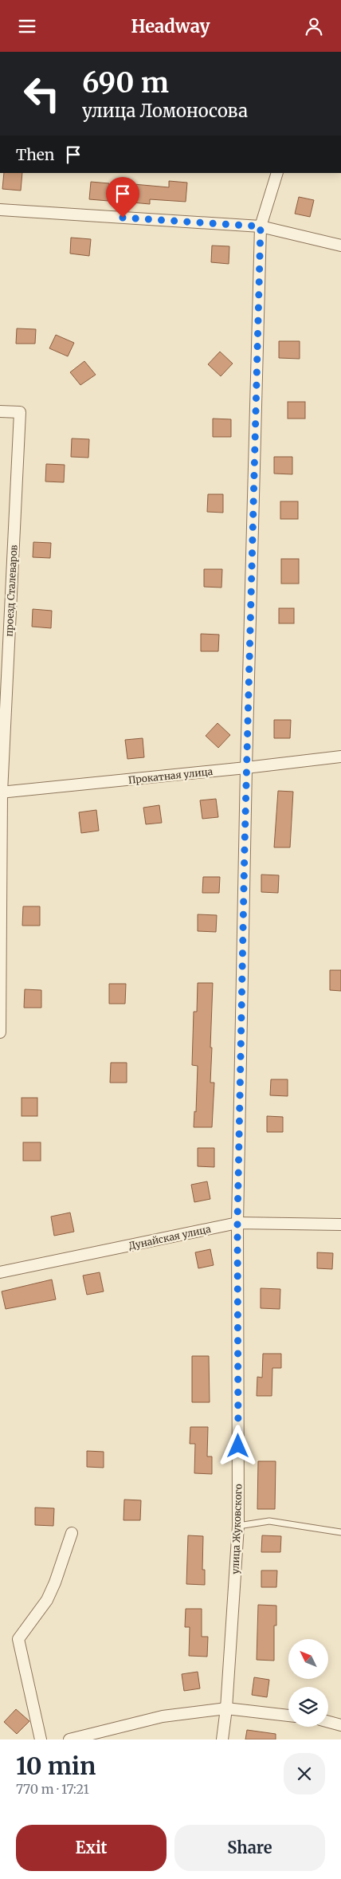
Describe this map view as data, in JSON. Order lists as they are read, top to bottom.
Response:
{
  "streets": {
    "street": [
      "проезд Сталеваров",
      "Прокатная улица",
      "Дунайская улица",
      "улица Жуковского"
    ]
  },
  "crossings": [
    ["проезд Сталеваров", "Прокатная улица"],
    ["Прокатная улица", "улица Жуковского"],
    ["Дунайская улица", "улица Жуковского"]
  ],
  "north": "top left",
  "page": {
    "header": "Headway",
    "turn": ["690 m", "улица Ломоносова"],
    "then": "Then",
    "heading": ["10 min", "770 m · 17:21"],
    "buttons": ["Exit", "Share"]
  }
}
